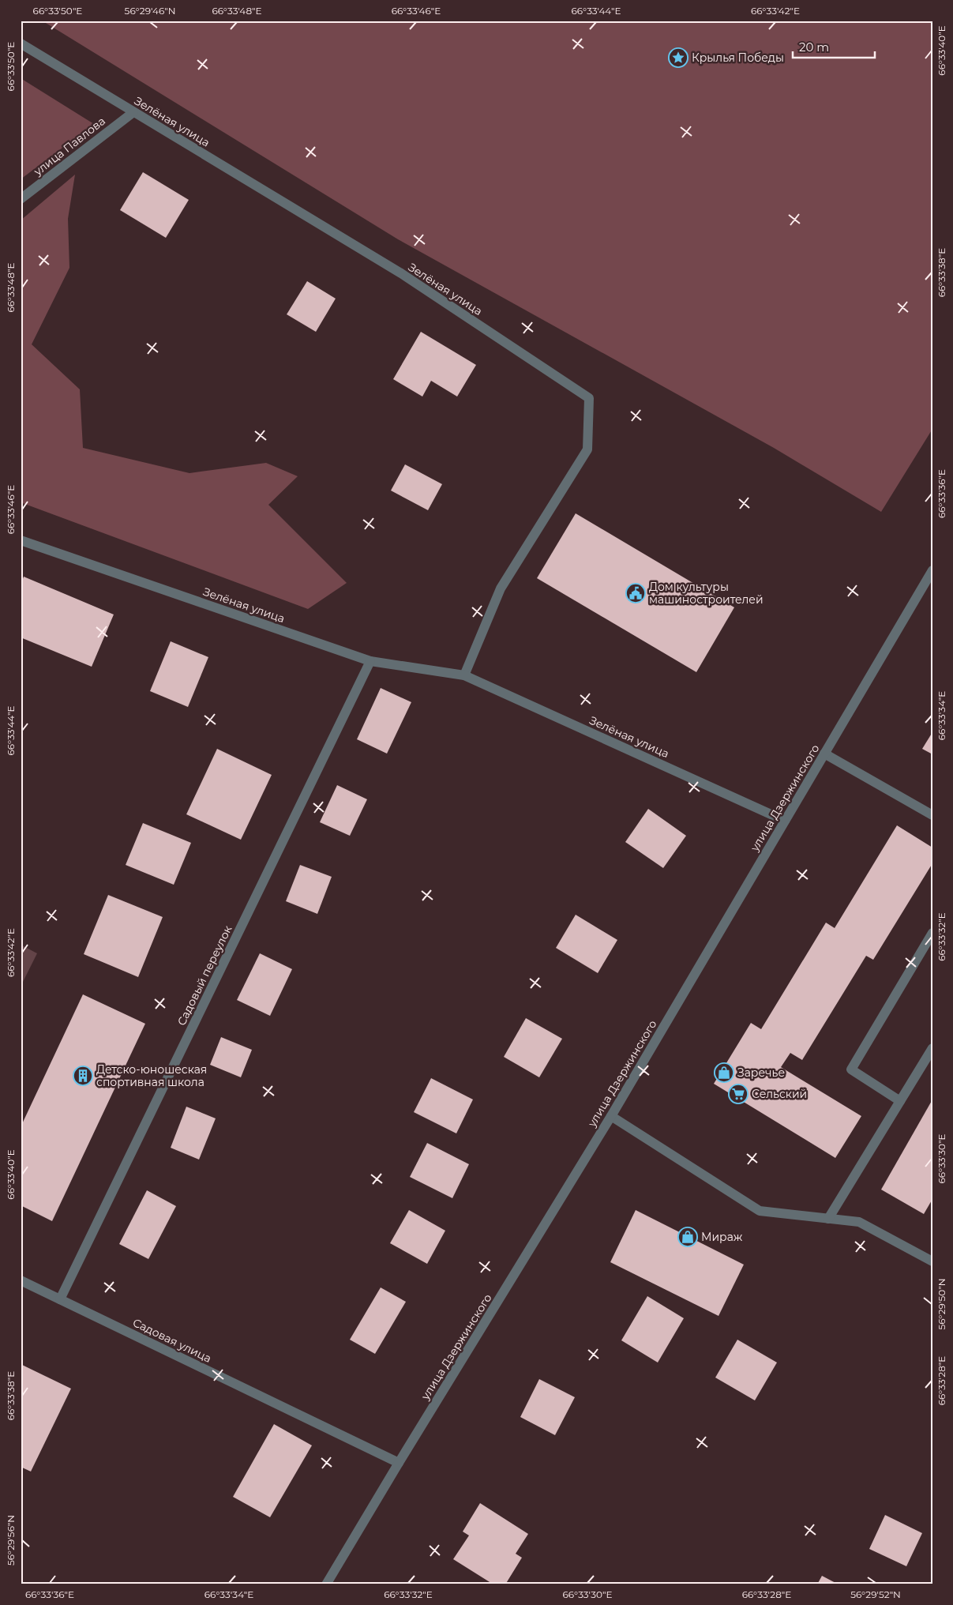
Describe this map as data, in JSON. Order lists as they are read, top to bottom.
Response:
{
  "streets": {
    "street": [
      "Зелёная улица",
      "улица Павлова",
      "улица Дзержинского",
      "Садовый переулок",
      "Садовая улица"
    ]
  },
  "crossings": [
    ["Зелёная улица", "улица Павлова"],
    ["Зелёная улица", "улица Дзержинского"],
    ["Зелёная улица", "Садовый переулок"],
    ["улица Дзержинского", "Садовая улица"],
    ["Садовый переулок", "Садовая улица"]
  ],
  "places": {
    "place": ["Крылья Победы"],
    "public building": ["Дом культуры машиностроителей"],
    "shop": ["Заречье", "Мираж"],
    "building": ["Детско-юношеская спортивная школа"],
    "supermarket": ["Сельский"]
  },
  "scale_bar": "20 m",
  "coordinates": [
    "66°33'50\"E",
    "56°29'46\"N",
    "66°33'48\"E",
    "66°33'46\"E",
    "66°33'44\"E",
    "66°33'42\"E",
    "66°33'40\"E",
    "66°33'38\"E",
    "66°33'36\"E",
    "66°33'34\"E",
    "66°33'32\"E",
    "66°33'30\"E",
    "56°29'50\"N",
    "66°33'28\"E",
    "56°29'56\"N",
    "56°29'52\"N"
  ]
}
